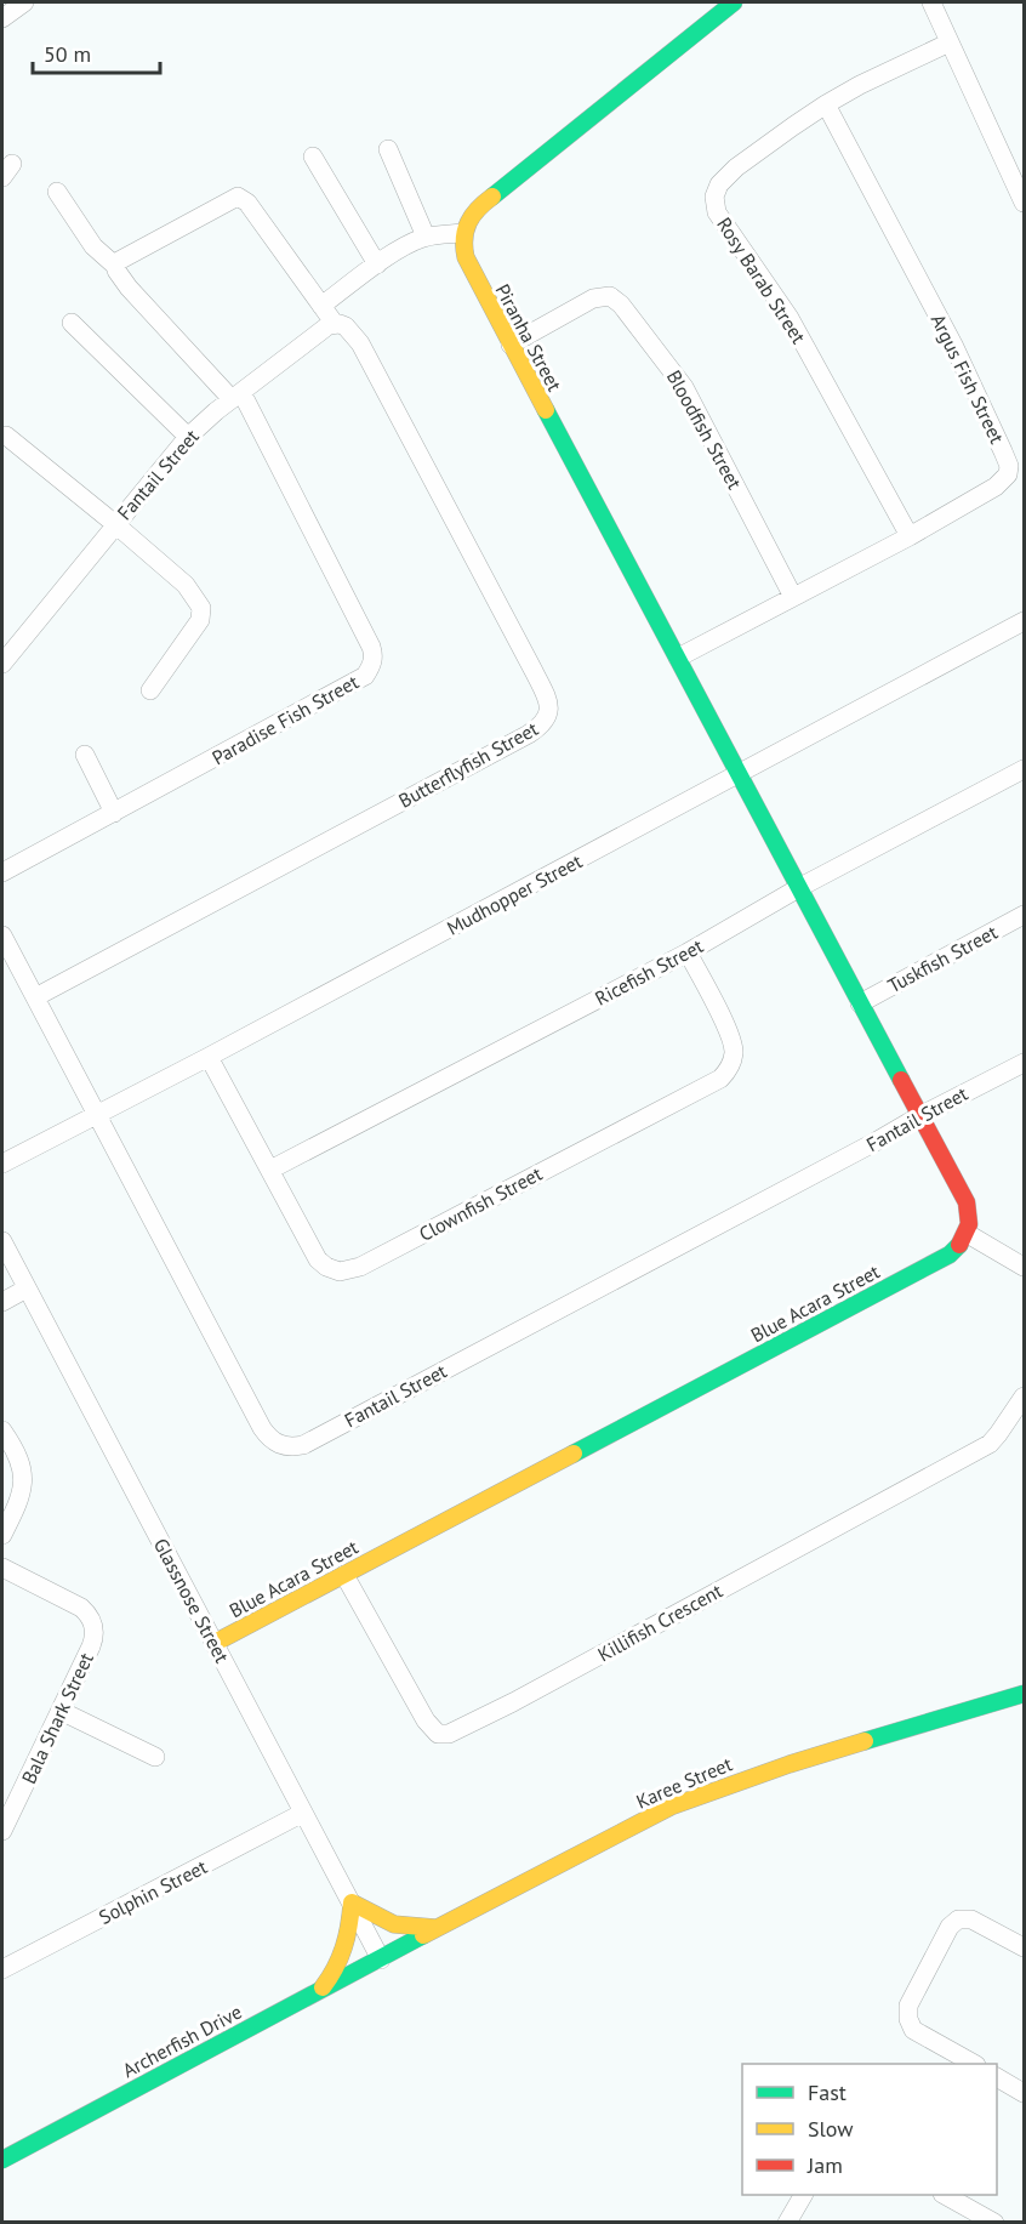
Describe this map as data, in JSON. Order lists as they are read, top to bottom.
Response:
{
  "streets": {
    "street": [
      "Rosy Barab Street",
      "Piranha Street",
      "Argus Fish Street",
      "Bloodfish Street",
      "Fantail Street",
      "Paradise Fish Street",
      "Butterflyfish Street",
      "Mudhopper Street",
      "Tuskfish Street",
      "Ricefish Street",
      "Clownfish Street",
      "Blue Acara Street",
      "Glassnose Street",
      "Killifish Crescent",
      "Bala Shark Street",
      "Karee Street",
      "Solphin Street",
      "Archerfish Drive"
    ]
  },
  "crossings": [
    ["Rosy Barab Street", "Argus Fish Street"],
    ["Piranha Street", "Argus Fish Street"],
    ["Piranha Street", "Bloodfish Street"],
    ["Piranha Street", "Mudhopper Street"],
    ["Argus Fish Street", "Bloodfish Street"],
    ["Fantail Street", "Paradise Fish Street"],
    ["Fantail Street", "Butterflyfish Street"],
    ["Fantail Street", "Mudhopper Street"],
    ["Mudhopper Street", "Clownfish Street"],
    ["Ricefish Street", "Clownfish Street"],
    ["Blue Acara Street", "Glassnose Street"],
    ["Blue Acara Street", "Killifish Crescent"],
    ["Glassnose Street", "Karee Street"],
    ["Glassnose Street", "Solphin Street"],
    ["Glassnose Street", "Archerfish Drive"],
    ["Karee Street", "Archerfish Drive"]
  ],
  "legend": ["Fast", "Slow", "Jam"],
  "scale_bar": "50 m"
}
